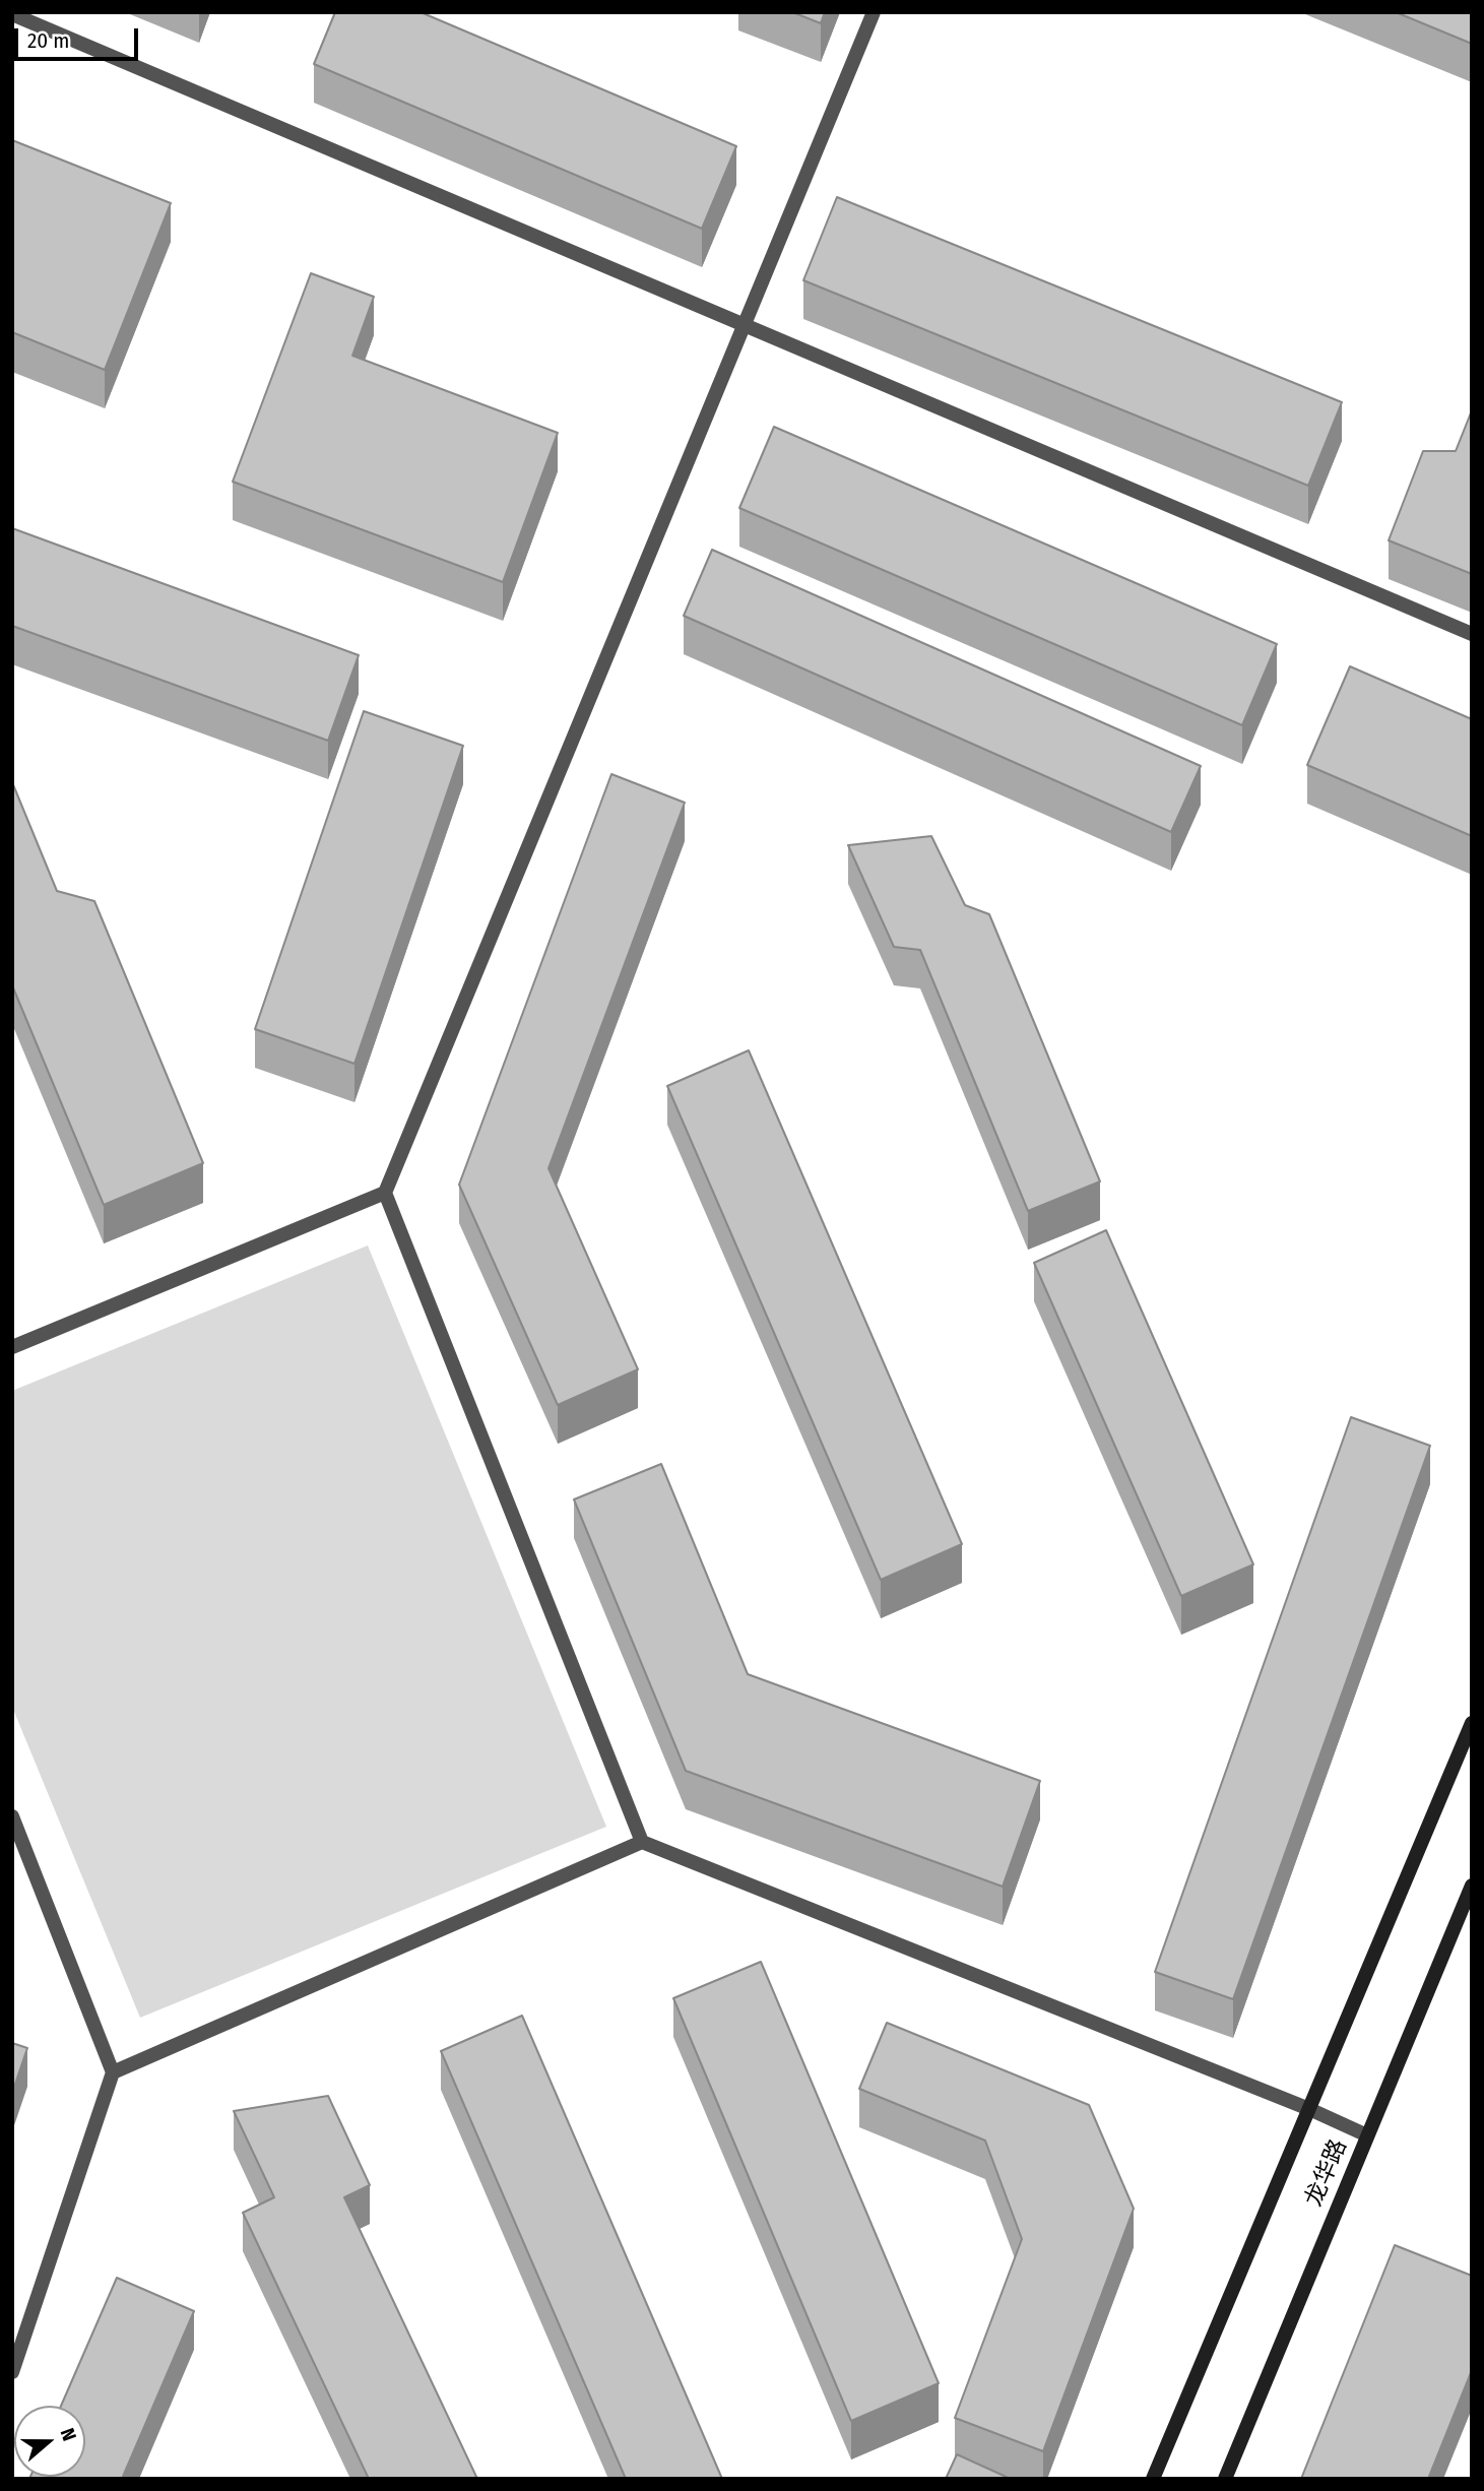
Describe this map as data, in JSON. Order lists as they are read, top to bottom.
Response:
{
  "streets": {
    "main road": ["龙华路"]
  },
  "scale_bar": "20 m",
  "north": "right"
}
